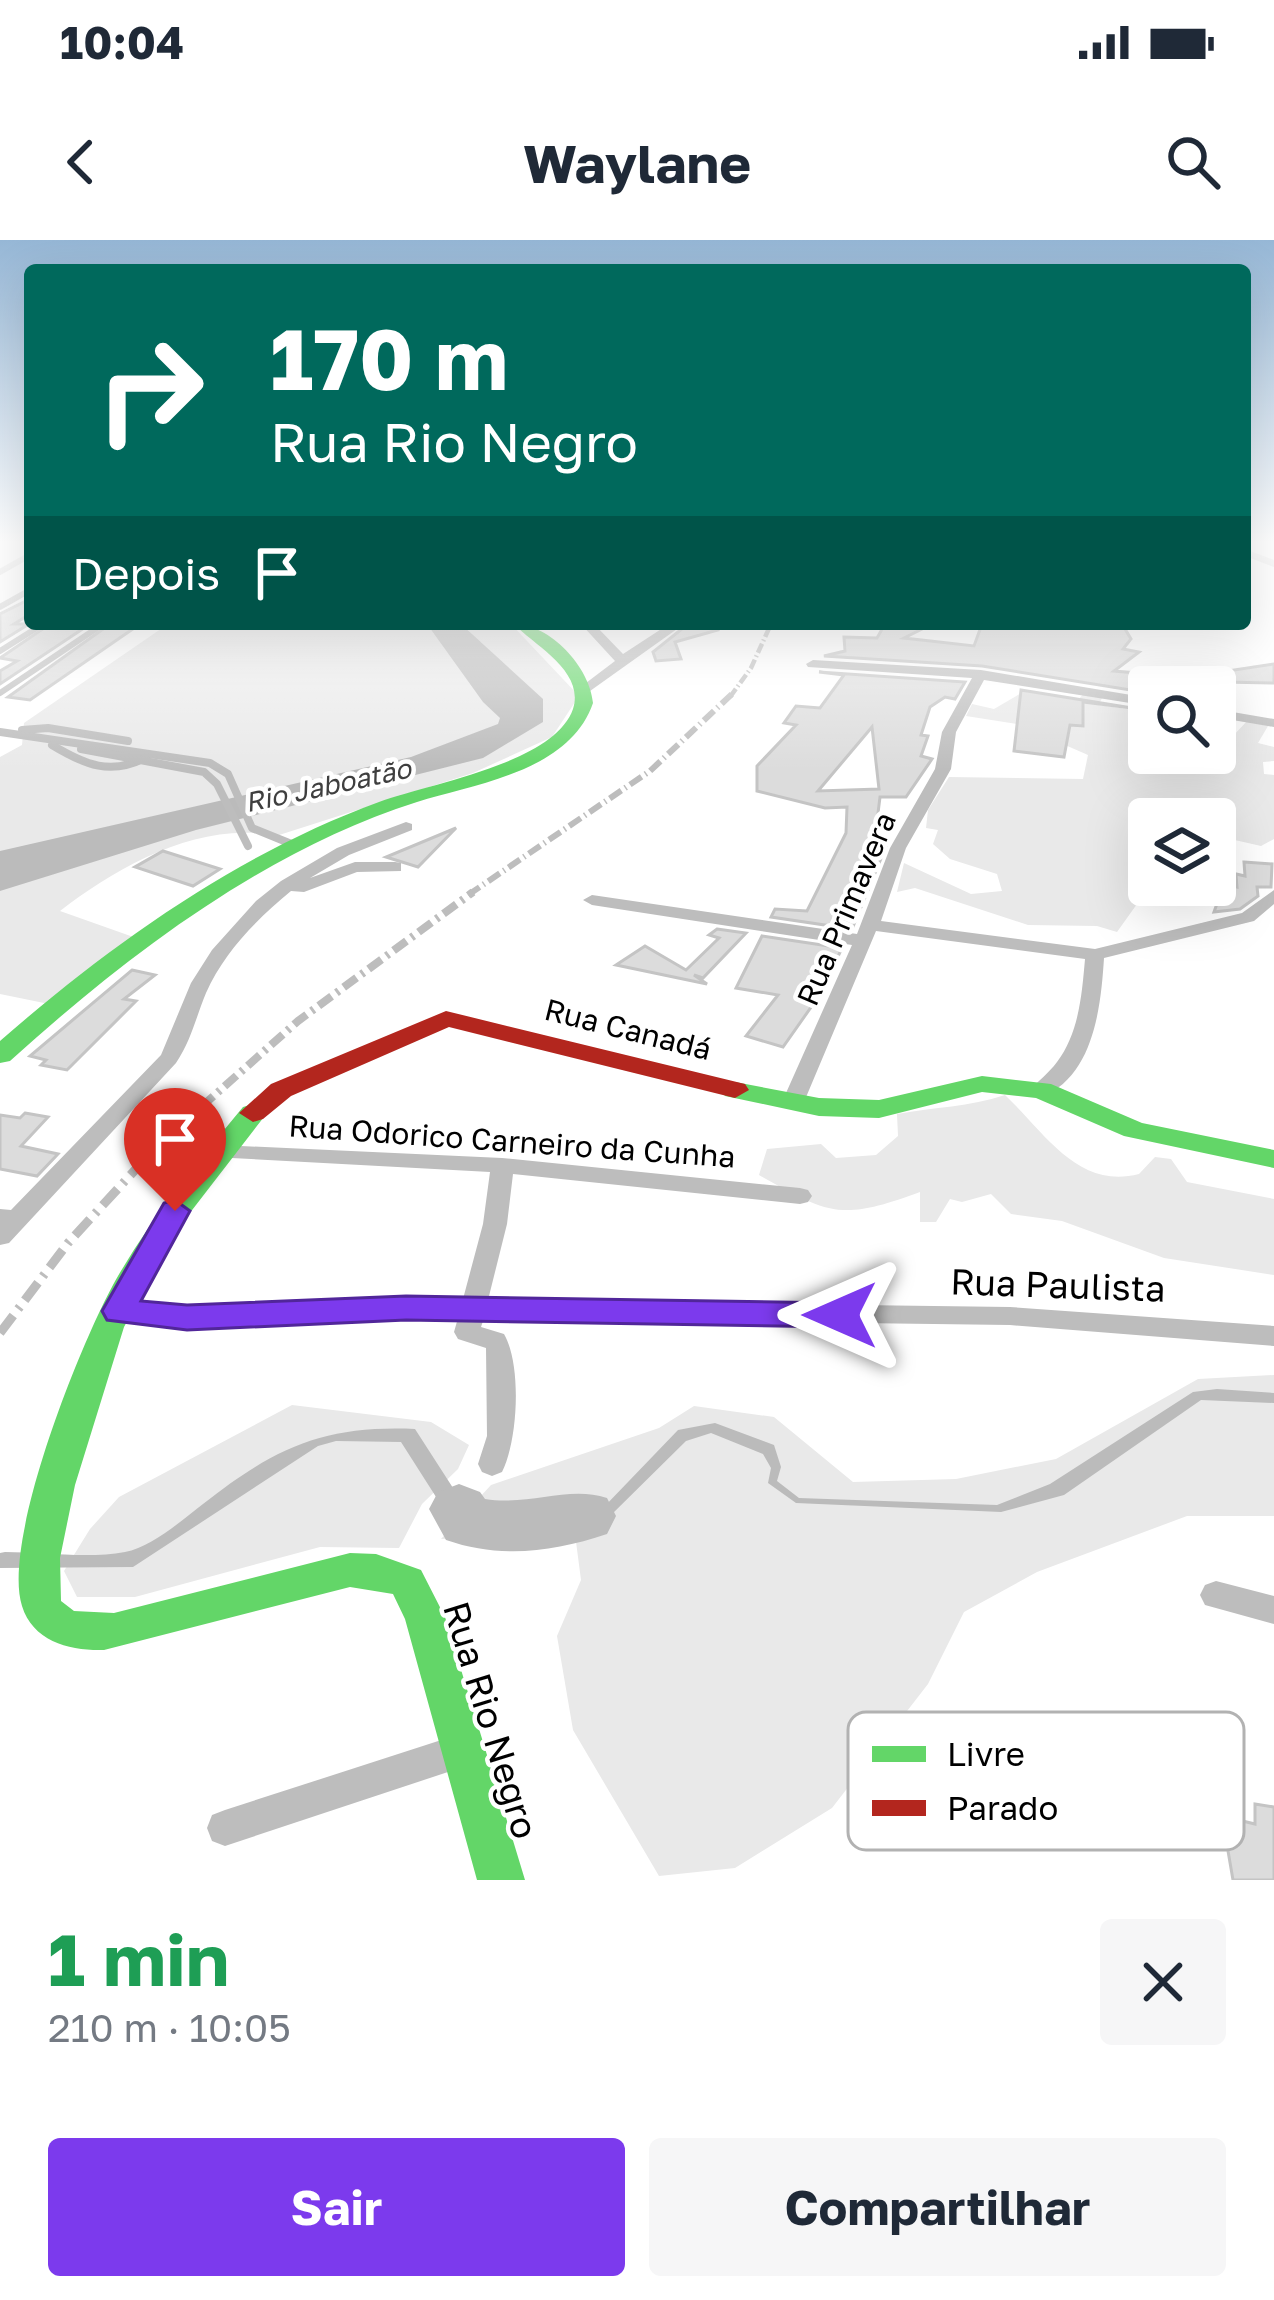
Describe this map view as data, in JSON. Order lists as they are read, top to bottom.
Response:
{
  "streets": {
    "street": [
      "Rua Primavera",
      "Rua Canadá",
      "Rua Odorico Carneiro da Cunha",
      "Rua Paulista",
      "Rua Rio Negro"
    ]
  },
  "crossings": [
    ["Rua Primavera", "Rua Canadá"],
    ["Rua Canadá", "Rua Rio Negro"],
    ["Rua Odorico Carneiro da Cunha", "Rua Rio Negro"],
    ["Rua Paulista", "Rua Rio Negro"]
  ],
  "water": ["Rio Jaboatão"],
  "legend": ["Livre", "Parado"],
  "page": {
    "status": "10:04",
    "header": "Waylane",
    "turn": ["170 m", "Rua Rio Negro"],
    "then": "Depois",
    "heading": ["1 min", "210 m · 10:05"],
    "buttons": ["Sair", "Compartilhar"]
  }
}
